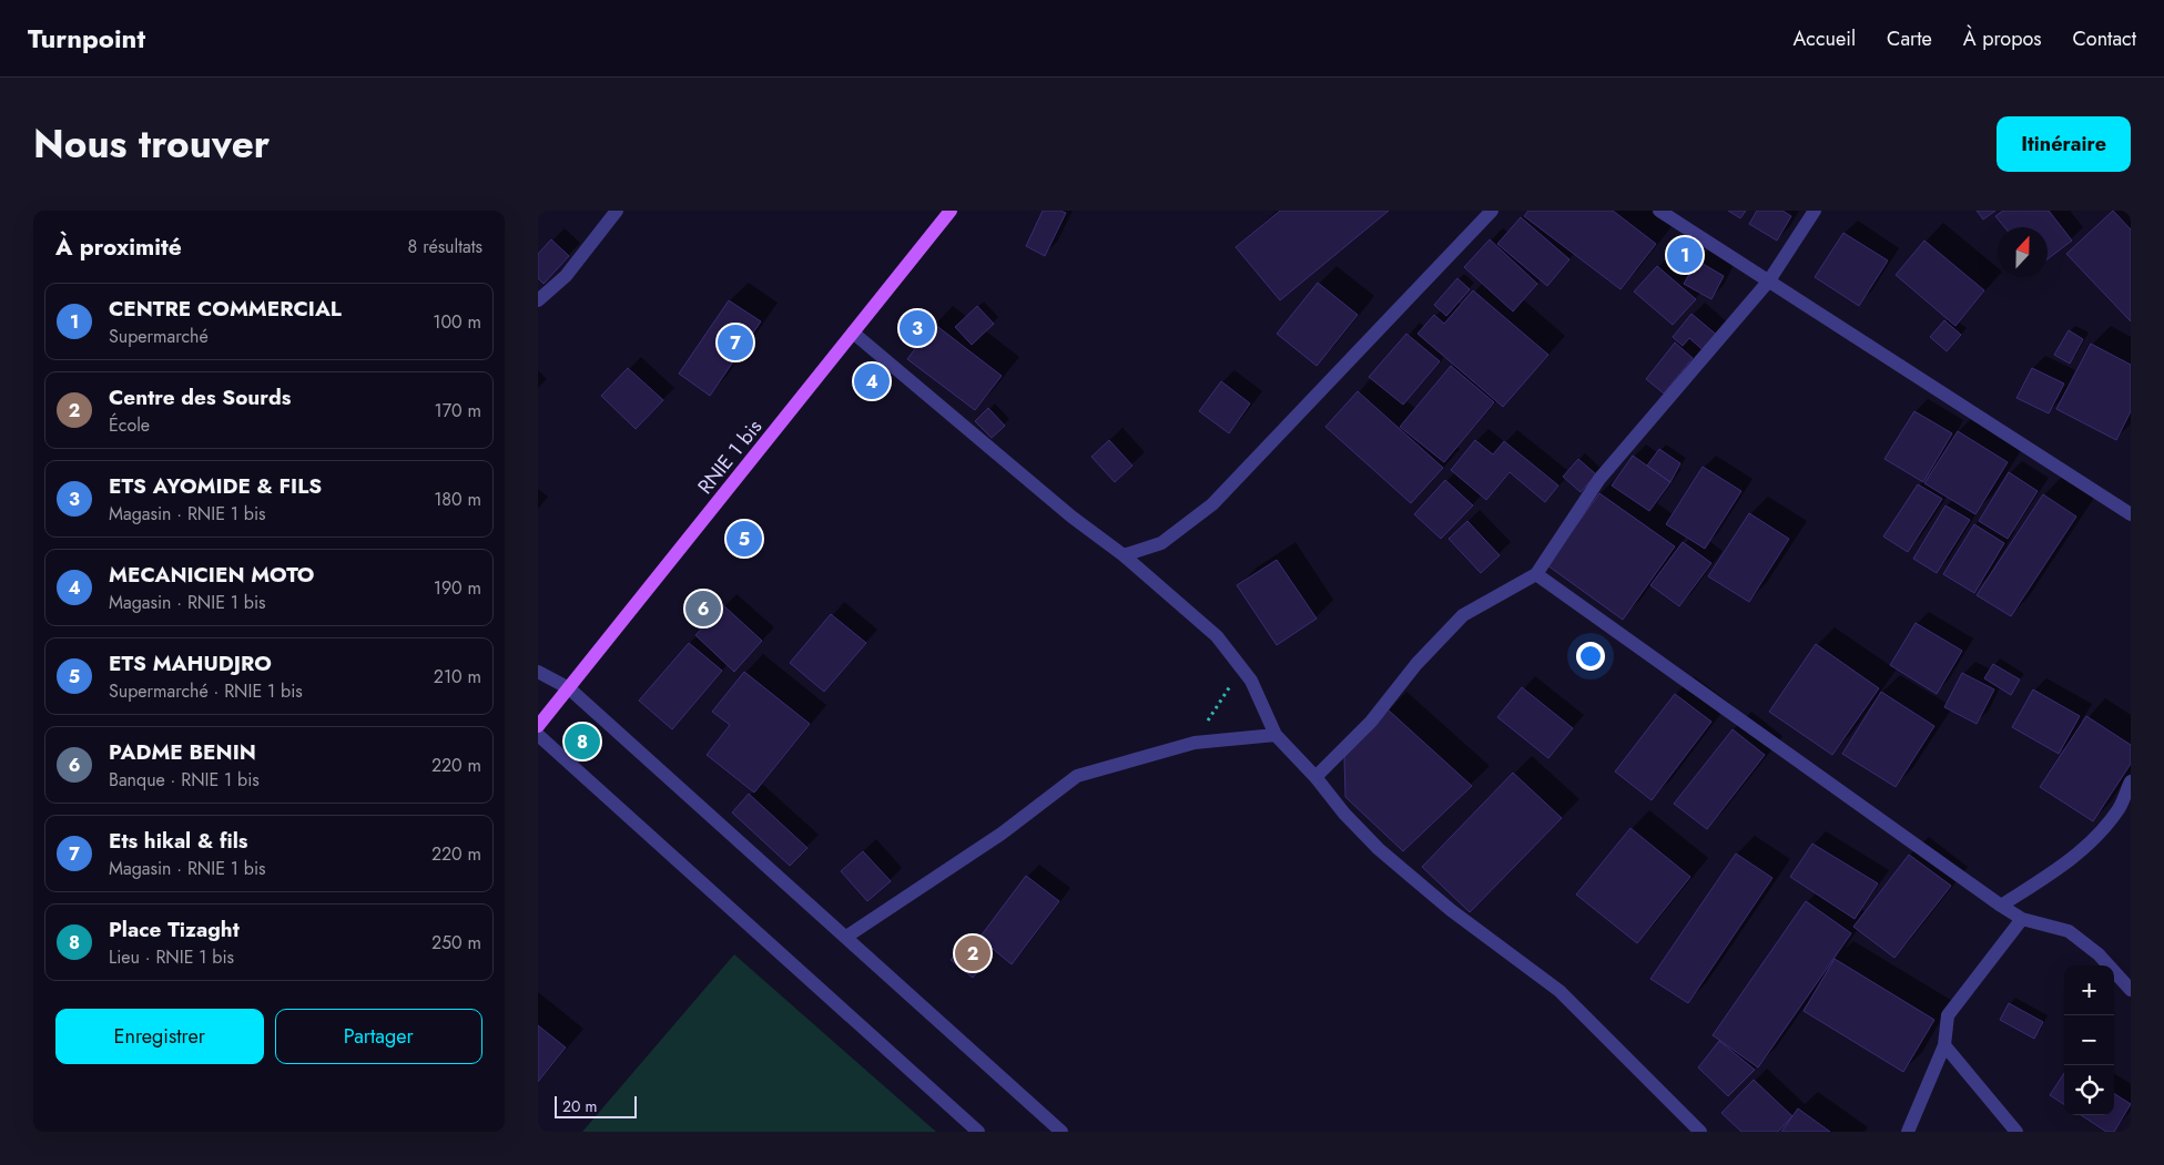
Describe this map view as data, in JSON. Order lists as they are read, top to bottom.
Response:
{
  "streets": {
    "main road": ["RNIE 1 bis"]
  },
  "scale_bar": "20 m",
  "north": "top",
  "page": {
    "header": "Turnpoint",
    "nav": [
      "Accueil",
      "Carte",
      "À propos",
      "Contact"
    ],
    "title": "Nous trouver",
    "buttons": [
      "Itinéraire",
      ["Enregistrer", "Partager"]
    ],
    "heading": ["À proximité", "8 résultats"],
    "pins": [
      "1",
      "3",
      "7",
      "4",
      "5",
      "6",
      "8",
      "2"
    ],
    "list": [
      {
        "mark": "1",
        "name": "CENTRE COMMERCIAL",
        "note": "Supermarché",
        "value": "100 m"
      },
      {
        "mark": "2",
        "name": "Centre des Sourds",
        "note": "École",
        "value": "170 m"
      },
      {
        "mark": "3",
        "name": "ETS AYOMIDE & FILS",
        "note": "Magasin · RNIE 1 bis",
        "value": "180 m"
      },
      {
        "mark": "4",
        "name": "MECANICIEN MOTO",
        "note": "Magasin · RNIE 1 bis",
        "value": "190 m"
      },
      {
        "mark": "5",
        "name": "ETS MAHUDJRO",
        "note": "Supermarché · RNIE 1 bis",
        "value": "210 m"
      },
      {
        "mark": "6",
        "name": "PADME BENIN",
        "note": "Banque · RNIE 1 bis",
        "value": "220 m"
      },
      {
        "mark": "7",
        "name": "Ets hikal & fils",
        "note": "Magasin · RNIE 1 bis",
        "value": "220 m"
      },
      {
        "mark": "8",
        "name": "Place Tizaght",
        "note": "Lieu · RNIE 1 bis",
        "value": "250 m"
      }
    ],
    "map_buttons": ["+", "−"],
    "scale": "20 m"
  }
}
